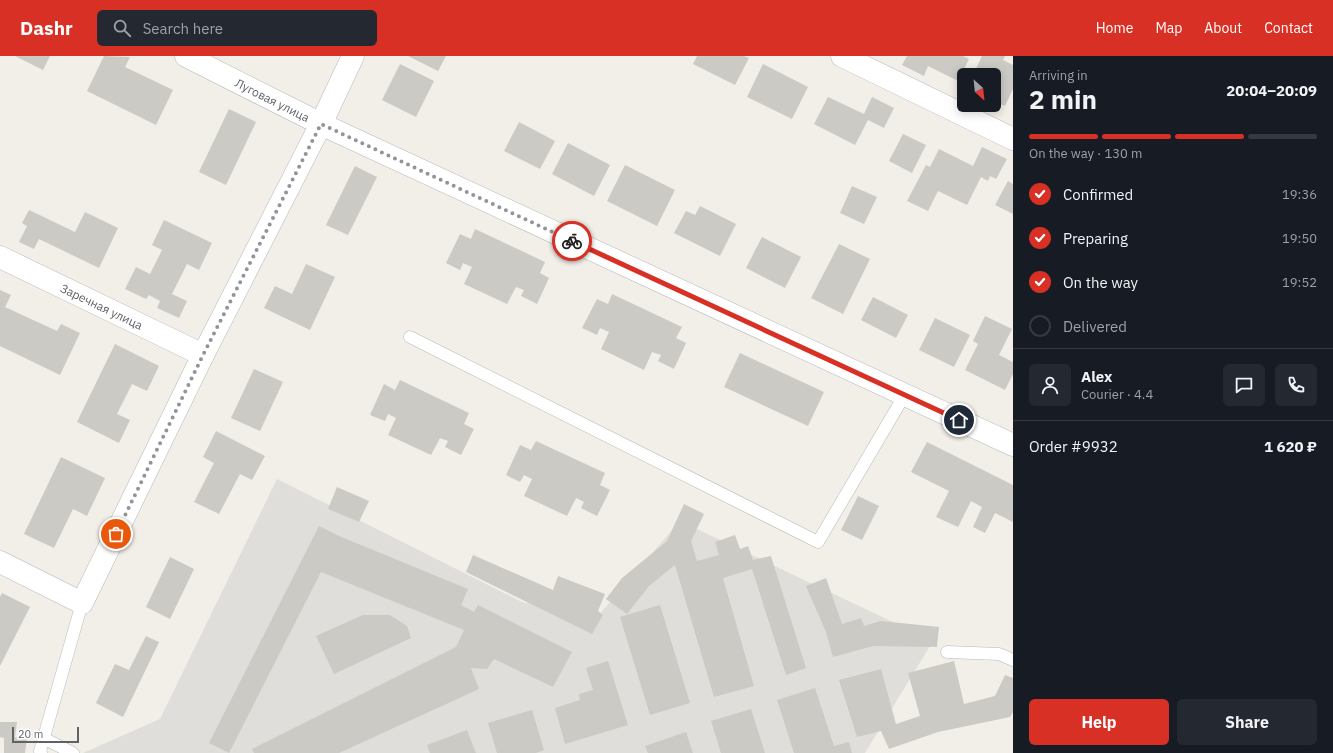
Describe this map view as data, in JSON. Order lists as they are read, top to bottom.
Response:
{
  "streets": {
    "street": ["Луговая улица", "Заречная улица"]
  },
  "scale_bar": "20 m",
  "north": "bottom right",
  "page": {
    "header": "Dashr",
    "search": "Search here",
    "nav": [
      "Home",
      "Map",
      "About",
      "Contact"
    ],
    "heading": ["2 min", "Arriving in", "20:04–20:09"],
    "panel": [
      "Alex",
      "Courier · 4.4",
      "Order #9932",
      "1 620 ₽"
    ],
    "bar": "On the way · 130 m",
    "list": [
      ["Confirmed", "19:36"],
      ["Preparing", "19:50"],
      ["On the way", "19:52"],
      "Delivered"
    ],
    "buttons": ["Help", "Share"],
    "scale": "20 m"
  }
}
